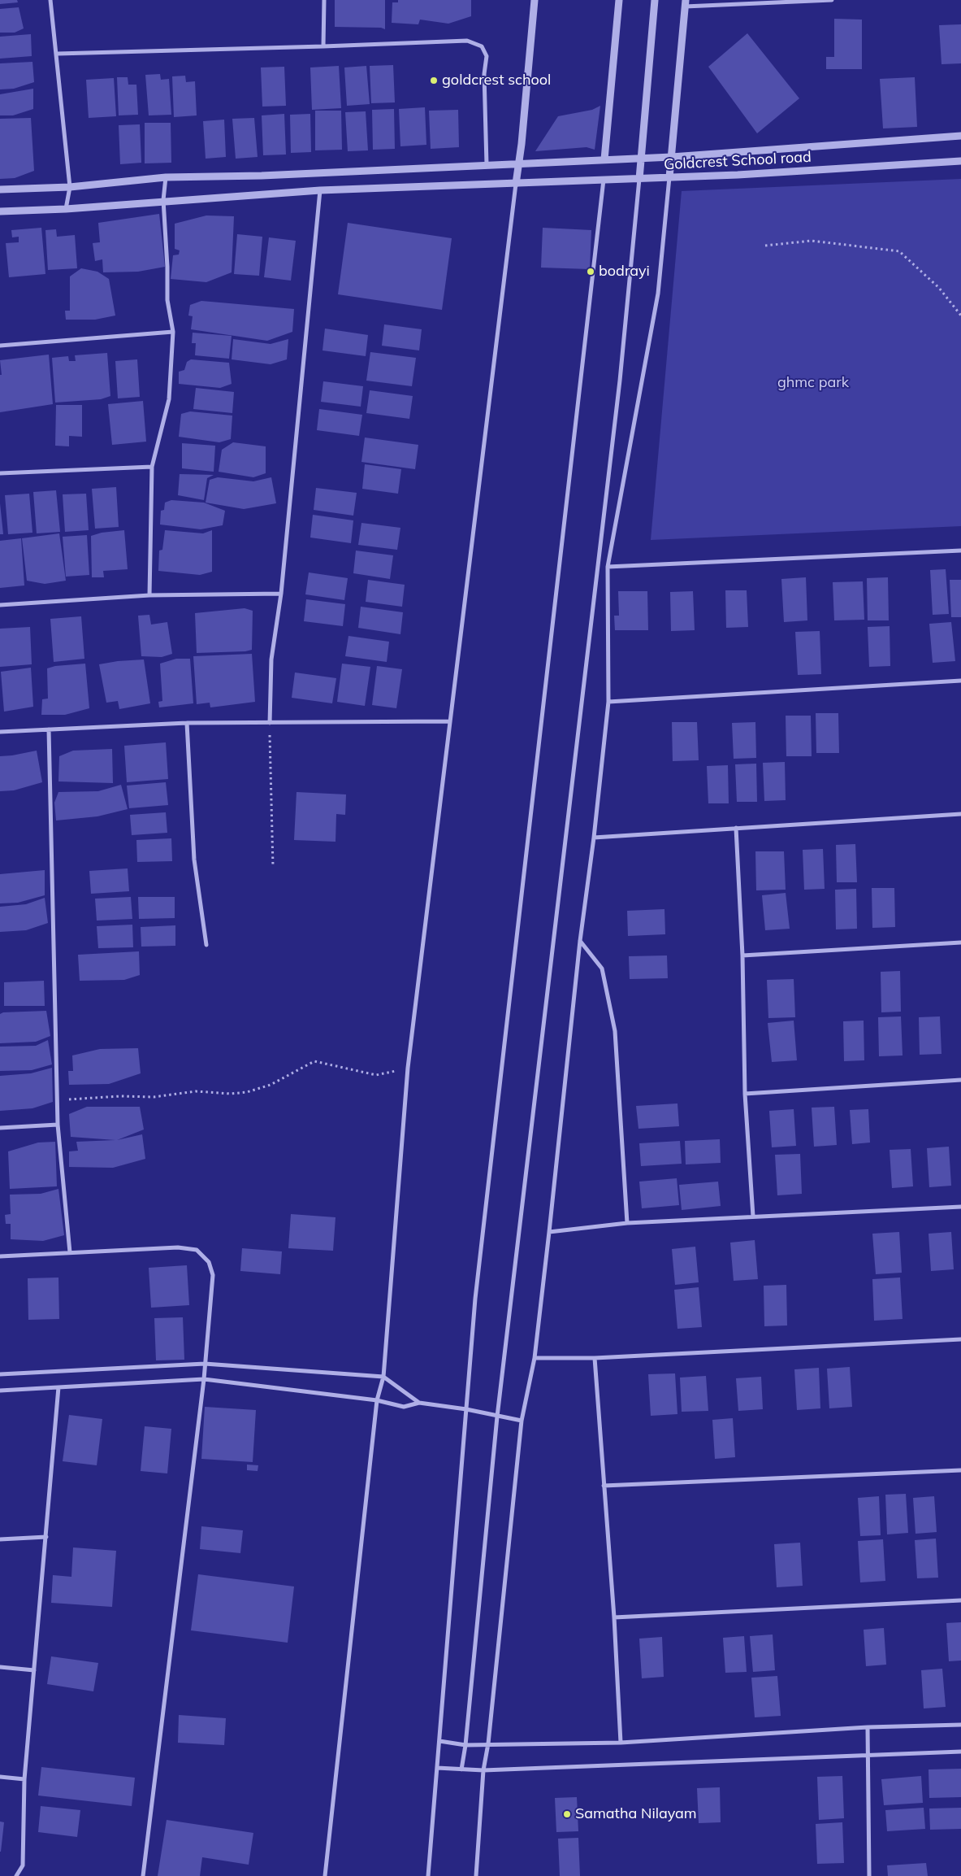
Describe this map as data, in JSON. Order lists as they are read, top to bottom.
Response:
{
  "streets": {
    "street": ["Goldcrest School road"]
  },
  "parks": ["ghmc park"],
  "places": ["goldcrest school", "bodrayi", "Samatha Nilayam"]
}
